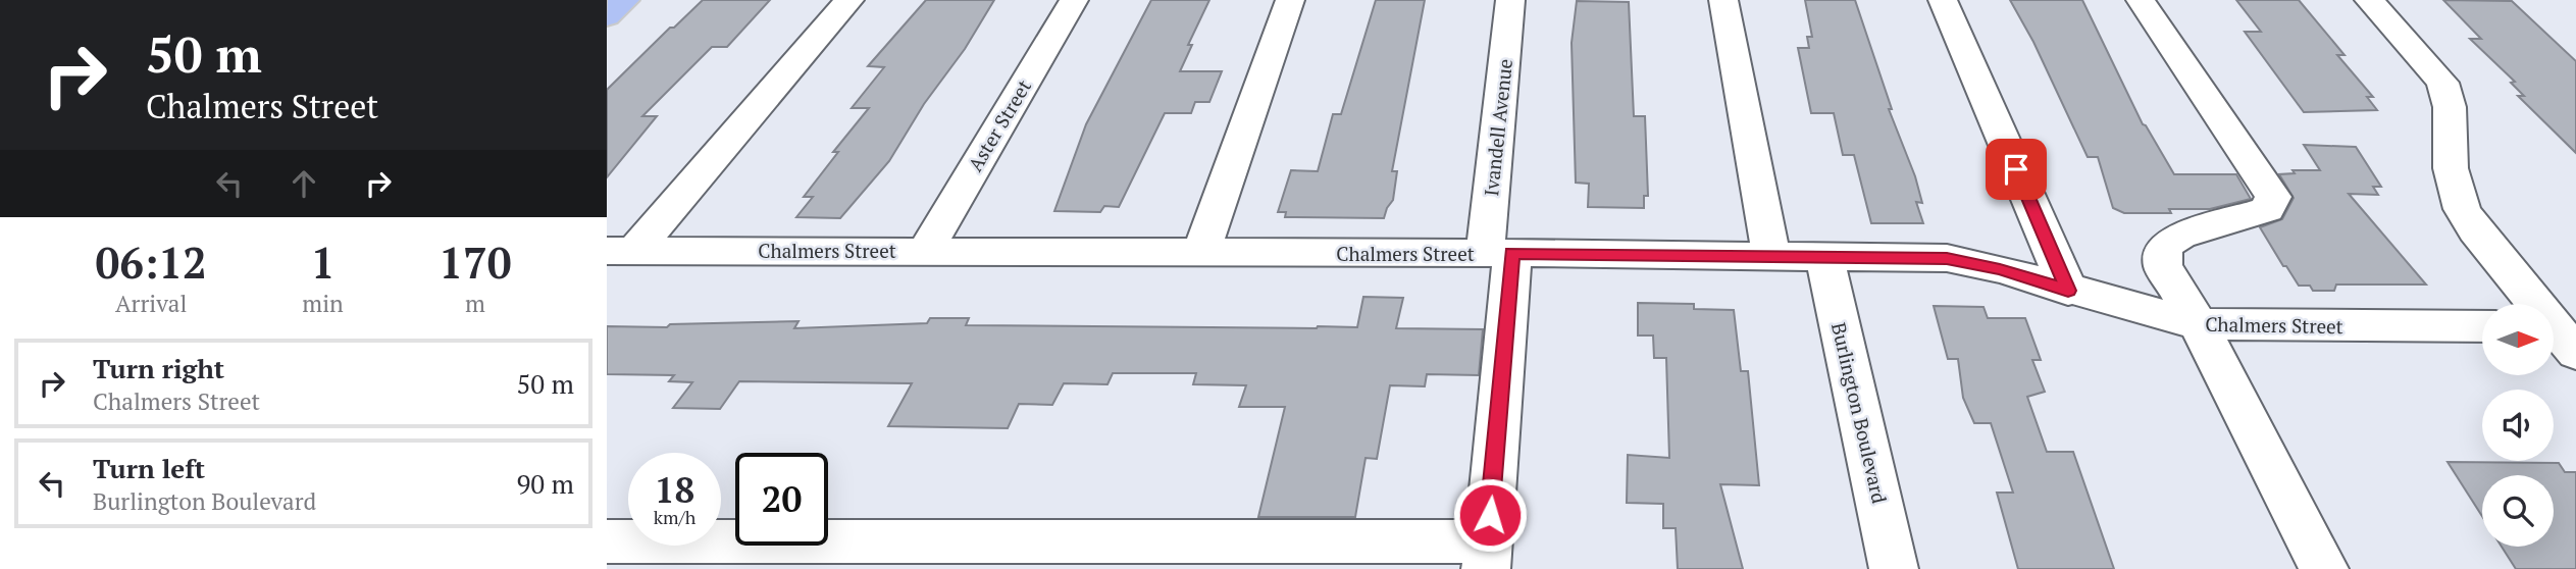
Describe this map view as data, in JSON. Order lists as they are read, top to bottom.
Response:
{
  "streets": {
    "street": [
      "Aster Street",
      "Ivandell Avenue",
      "Chalmers Street",
      "Burlington Boulevard"
    ]
  },
  "crossings": [
    ["Aster Street", "Chalmers Street"],
    ["Ivandell Avenue", "Chalmers Street"],
    ["Chalmers Street", "Burlington Boulevard"]
  ],
  "north": "right",
  "page": {
    "turn": ["50 m", "Chalmers Street"],
    "eta": [
      "06:12",
      "Arrival",
      "1",
      "min",
      "170",
      "m"
    ],
    "list": [
      {
        "name": "Turn right",
        "note": "Chalmers Street",
        "value": "50 m"
      },
      {
        "name": "Turn left",
        "note": "Burlington Boulevard",
        "value": "90 m"
      }
    ],
    "speed": "18 km/h",
    "limit": "20"
  }
}
